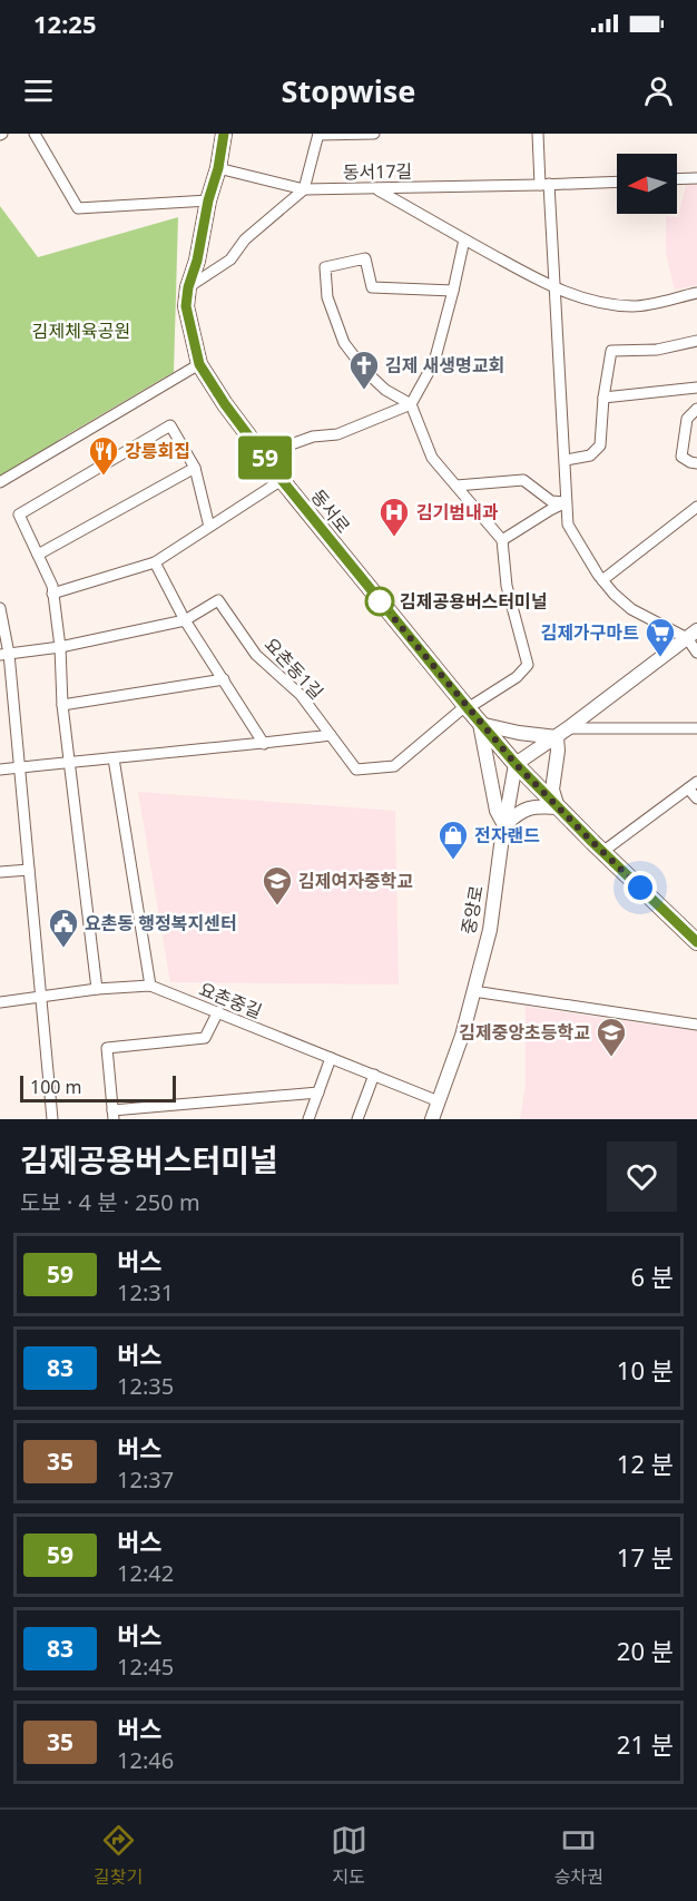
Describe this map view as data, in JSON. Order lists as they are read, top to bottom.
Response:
{
  "streets": {
    "main road": ["동서로"],
    "street": [
      "동서17길",
      "요촌동1길",
      "중앙로",
      "요촌중길"
    ]
  },
  "crossings": [
    ["동서17길", "동서로"],
    ["동서로", "중앙로"],
    ["중앙로", "요촌중길"]
  ],
  "parks": ["김제체육공원"],
  "places": {
    "church": ["김제 새생명교회"],
    "restaurant": ["강릉회집"],
    "hospital": ["김기범내과"],
    "other": ["김제공용버스터미널"],
    "supermarket": ["김제가구마트"],
    "shop": ["전자랜드"],
    "school or university": ["김제여자중학교", "김제중앙초등학교"],
    "public building": ["요촌동 행정복지센터"]
  },
  "lines": ["bus line 59"],
  "scale_bar": "100 m",
  "north": "left",
  "page": {
    "status": "12:25",
    "header": "Stopwise",
    "on_map": "59",
    "scale": "100 m",
    "heading": ["김제공용버스터미널", "도보 · 4 분 · 250 m"],
    "list": [
      {
        "mark": "59",
        "name": "버스",
        "note": "12:31",
        "value": "6 분"
      },
      {
        "mark": "83",
        "name": "버스",
        "note": "12:35",
        "value": "10 분"
      },
      {
        "mark": "35",
        "name": "버스",
        "note": "12:37",
        "value": "12 분"
      },
      {
        "mark": "59",
        "name": "버스",
        "note": "12:42",
        "value": "17 분"
      },
      {
        "mark": "83",
        "name": "버스",
        "note": "12:45",
        "value": "20 분"
      },
      {
        "mark": "35",
        "name": "버스",
        "note": "12:46",
        "value": "21 분"
      }
    ],
    "tabs": ["길찾기", "지도", "승차권"]
  }
}
